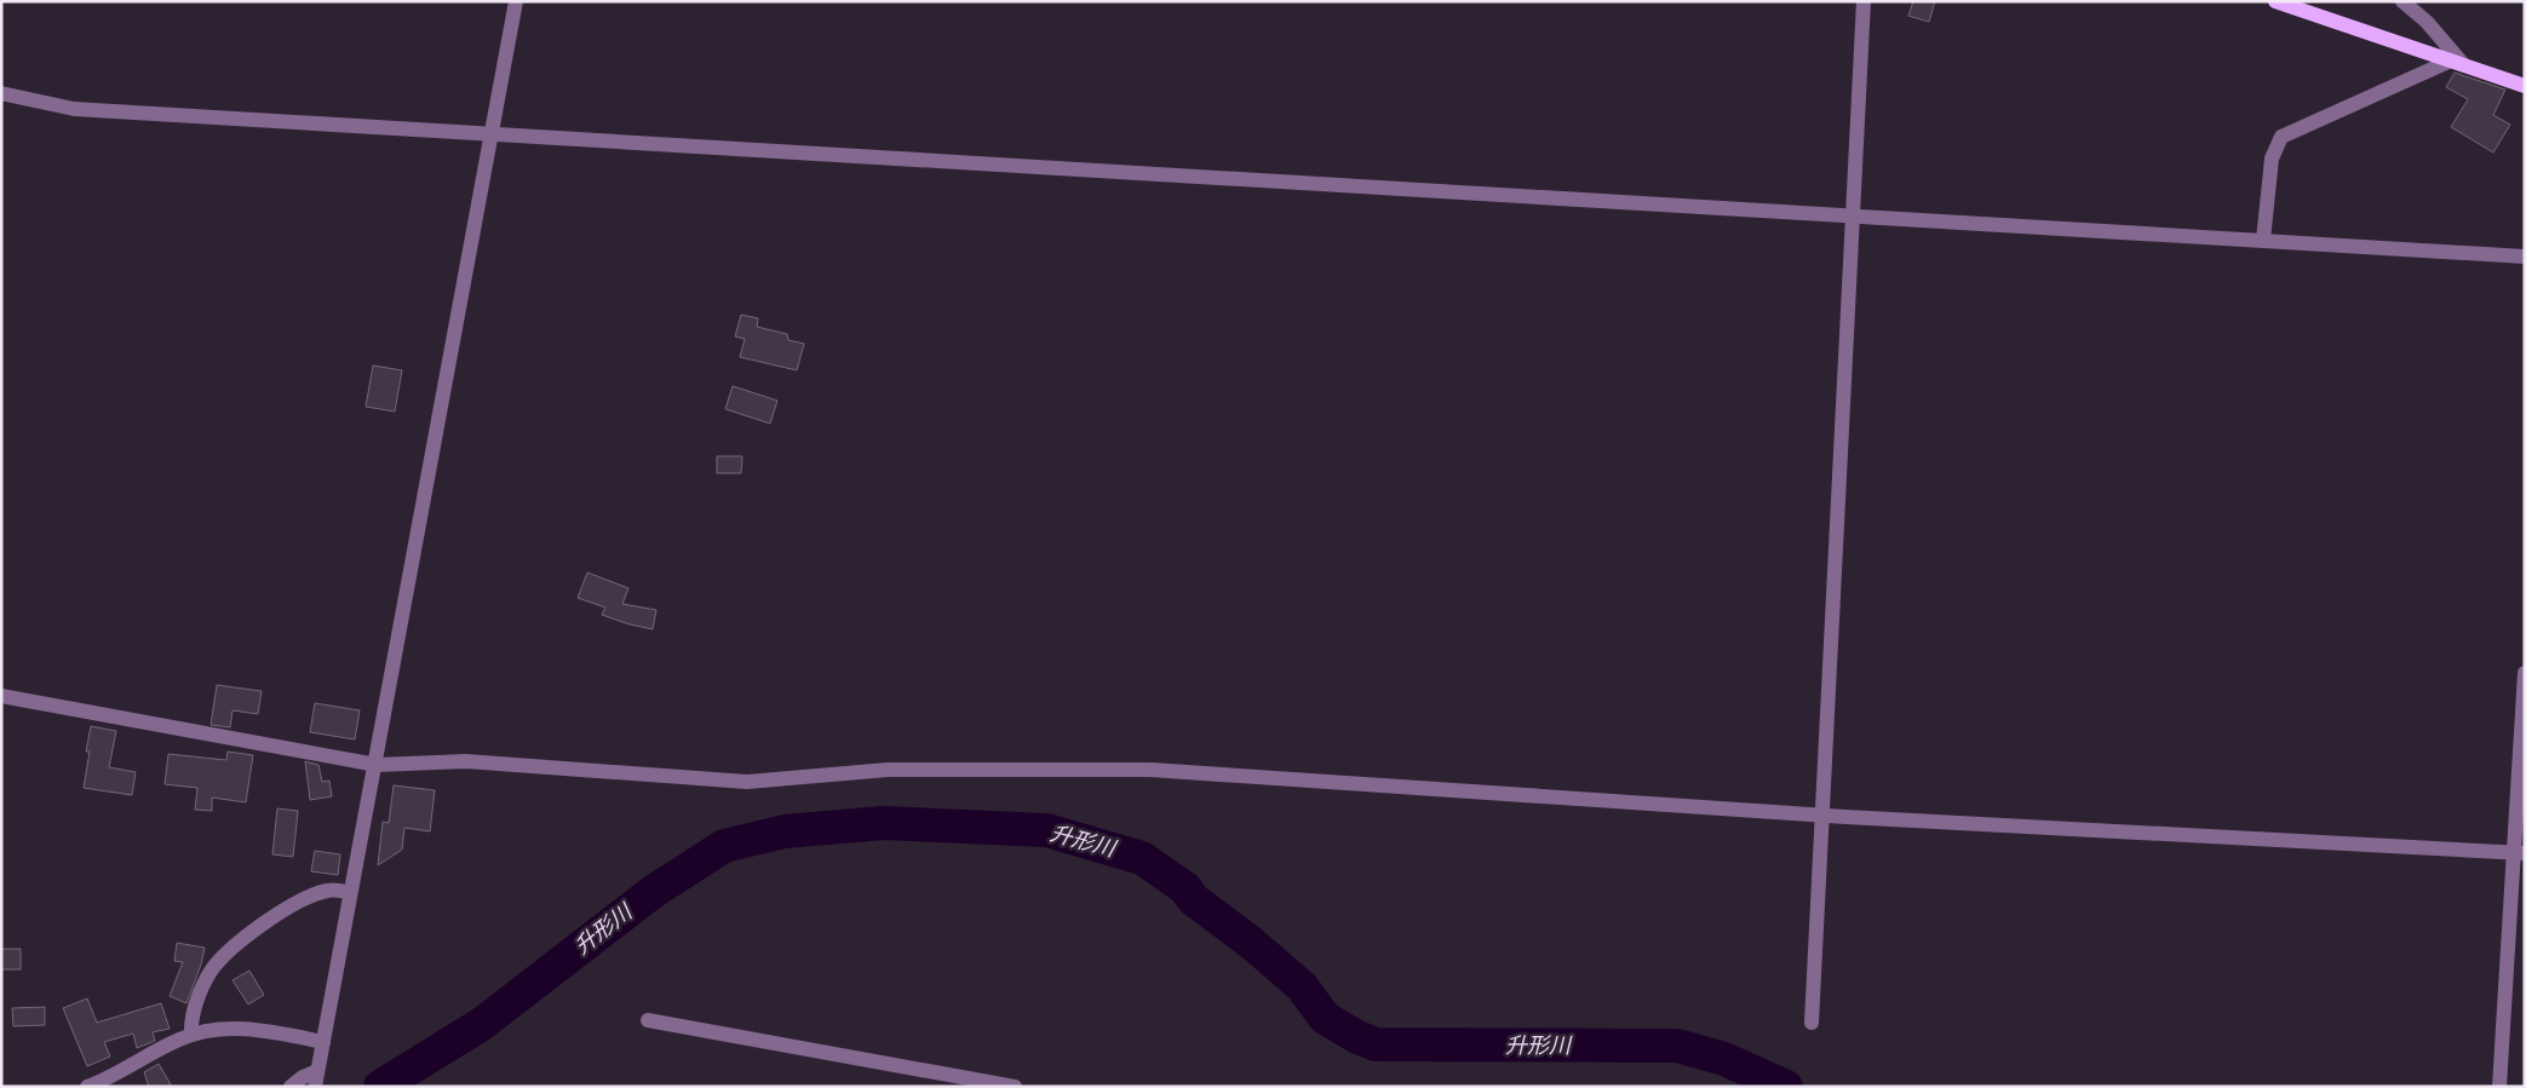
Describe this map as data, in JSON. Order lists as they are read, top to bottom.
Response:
{
  "water": ["升形川"]
}
